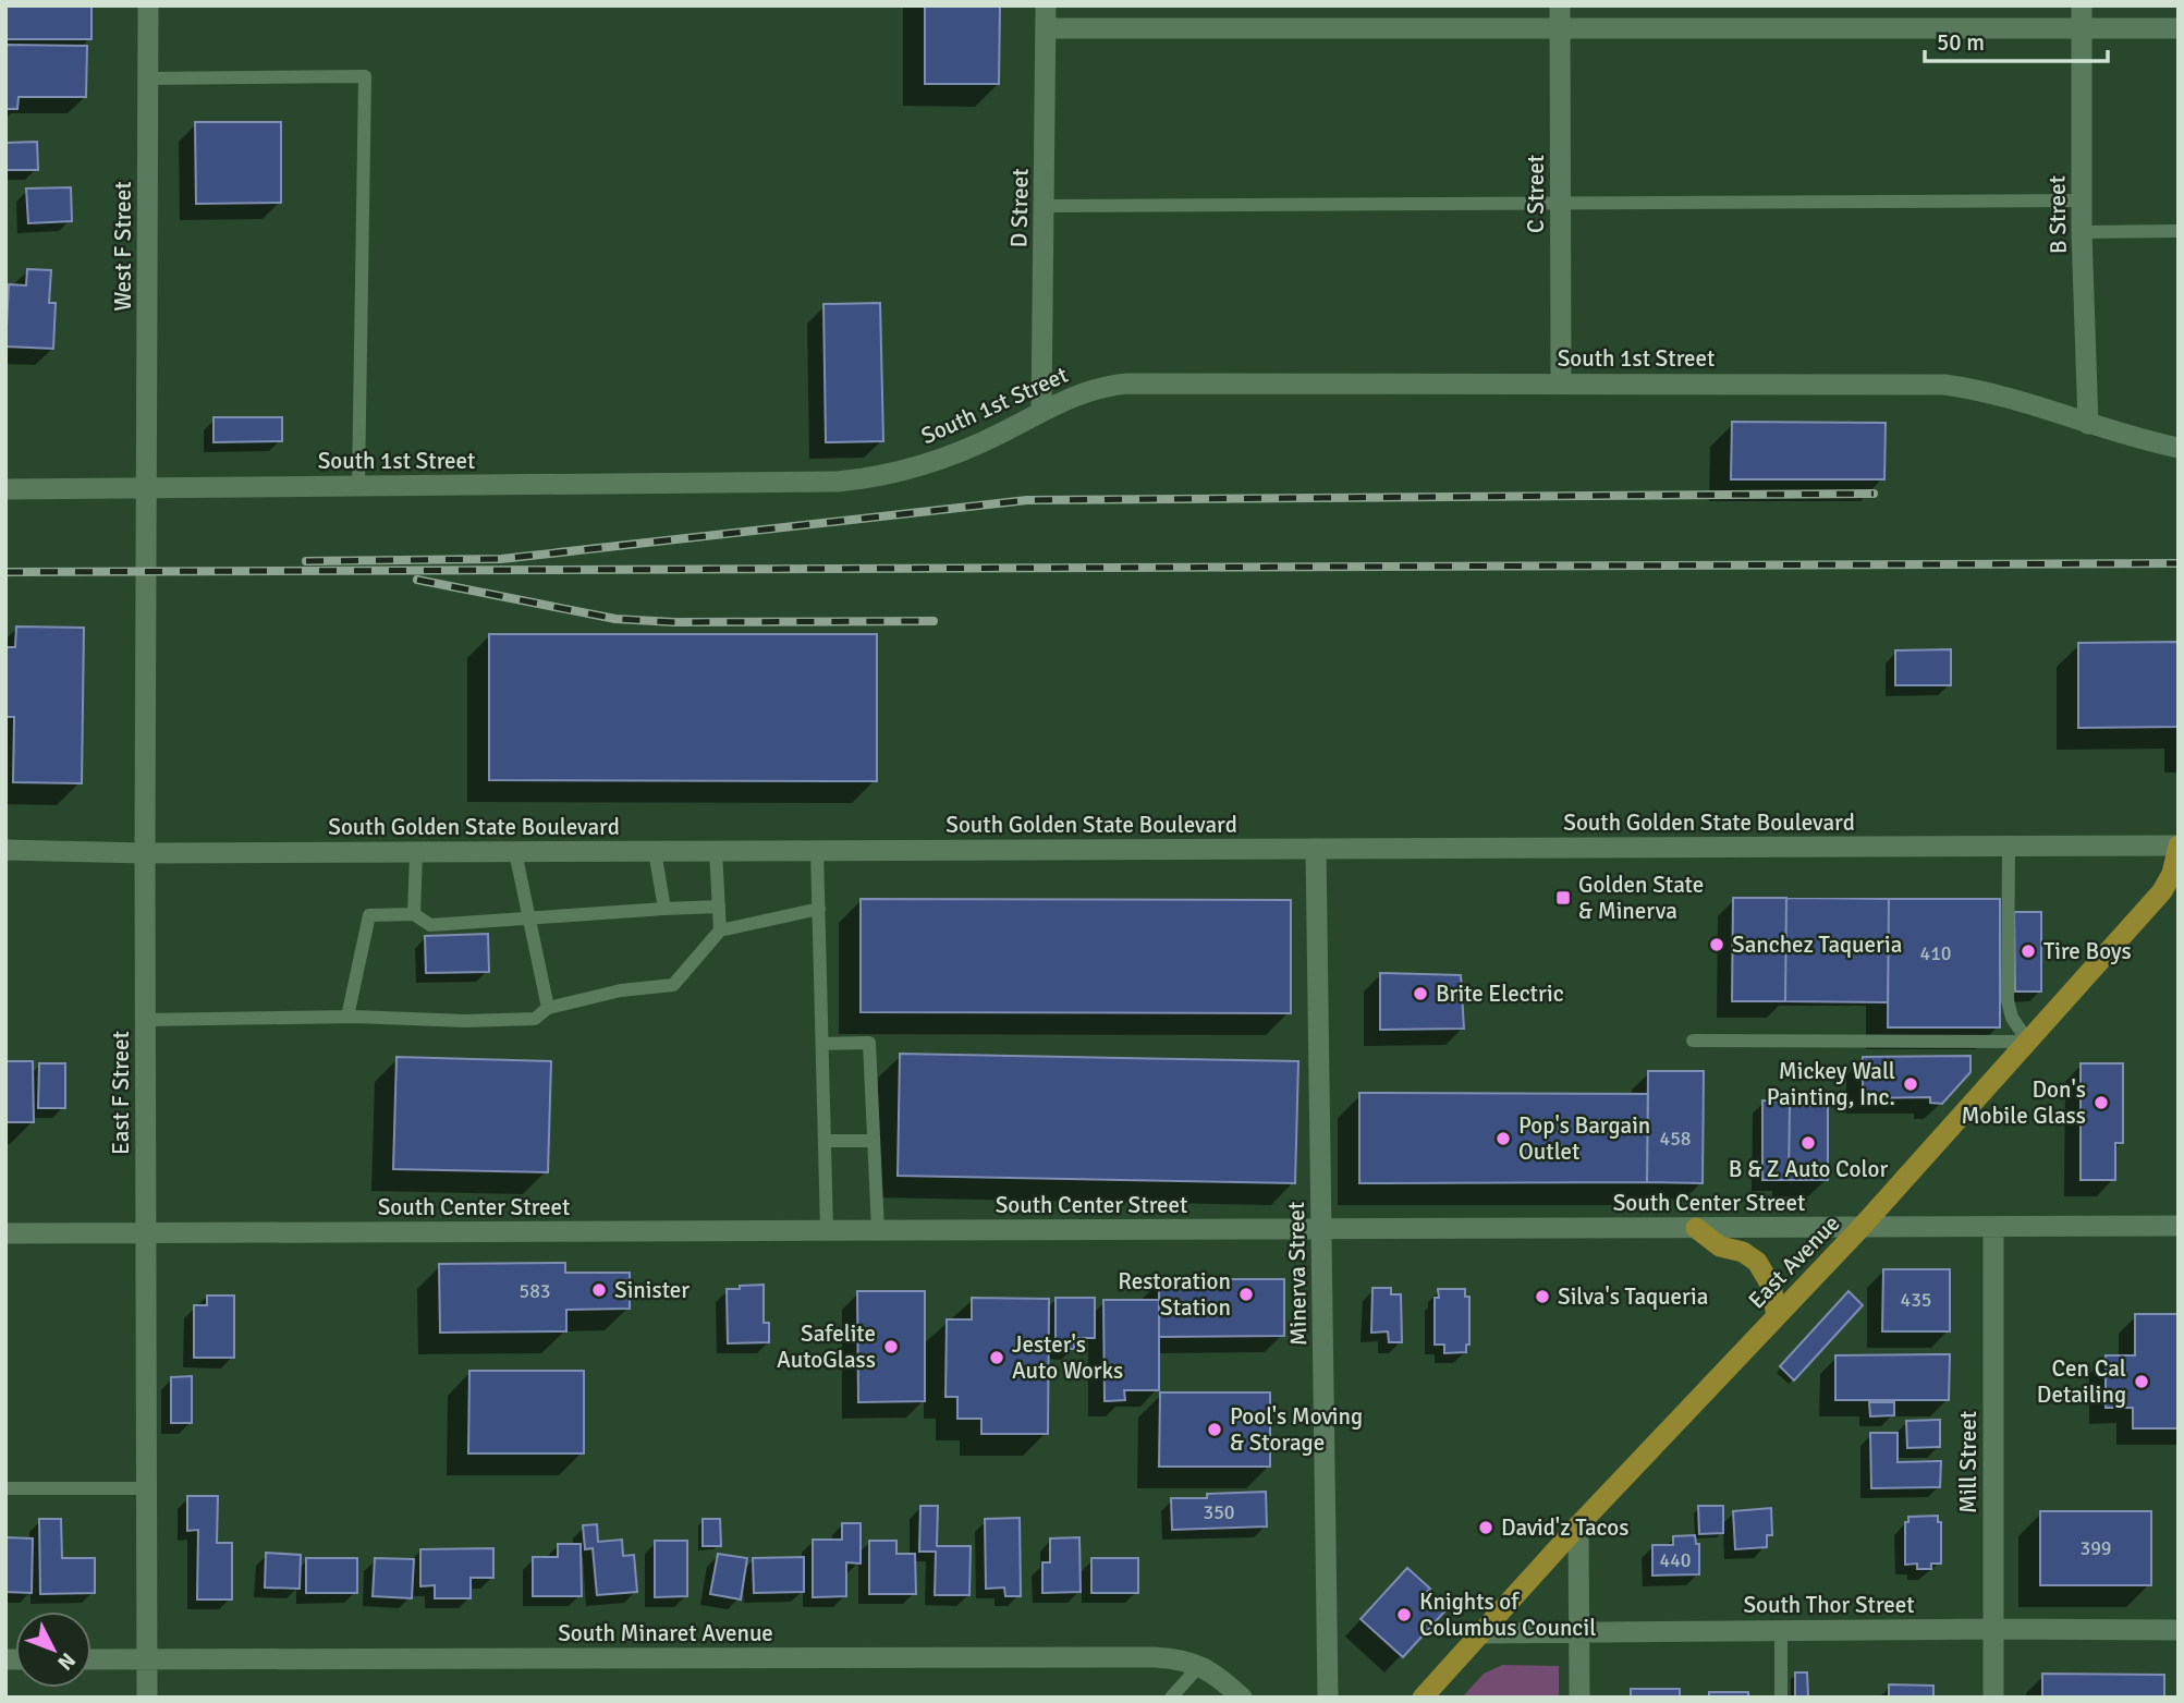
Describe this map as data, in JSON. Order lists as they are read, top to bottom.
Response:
{
  "streets": {
    "main road": ["East Avenue"],
    "street": [
      "C Street",
      "D Street",
      "B Street",
      "West F Street",
      "South 1st Street",
      "South Golden State Boulevard",
      "East F Street",
      "South Center Street",
      "Minerva Street",
      "Mill Street",
      "South Thor Street",
      "South Minaret Avenue"
    ]
  },
  "crossings": [
    ["C Street", "South 1st Street"],
    ["D Street", "South 1st Street"],
    ["B Street", "South 1st Street"],
    ["West F Street", "South 1st Street"],
    ["West F Street", "East F Street"],
    ["South 1st Street", "East F Street"],
    ["South Golden State Boulevard", "East F Street"],
    ["South Golden State Boulevard", "East Avenue"],
    ["South Golden State Boulevard", "Minerva Street"],
    ["East F Street", "South Center Street"],
    ["East F Street", "South Minaret Avenue"],
    ["South Center Street", "East Avenue"],
    ["South Center Street", "Minerva Street"],
    ["South Center Street", "Mill Street"],
    ["East Avenue", "South Thor Street"],
    ["Mill Street", "South Thor Street"]
  ],
  "places": {
    "transit": ["Golden State & Minerva"],
    "other": [
      "Sanchez Taqueria",
      "Tire Boys",
      "Brite Electric",
      "Mickey Wall Painting, Inc.",
      "Don's Mobile Glass",
      "Pop's Bargain Outlet",
      "B & Z Auto Color",
      "Sinister",
      "Restoration Station",
      "Silva's Taqueria",
      "Safelite AutoGlass",
      "Jester's Auto Works",
      "Cen Cal Detailing",
      "Pool's Moving & Storage",
      "David'z Tacos",
      "Knights of Columbus Council"
    ]
  },
  "house_numbers": [
    "410",
    "458",
    "583",
    "435",
    "350",
    "399",
    "440"
  ],
  "scale_bar": "50 m",
  "north": "bottom right"
}
